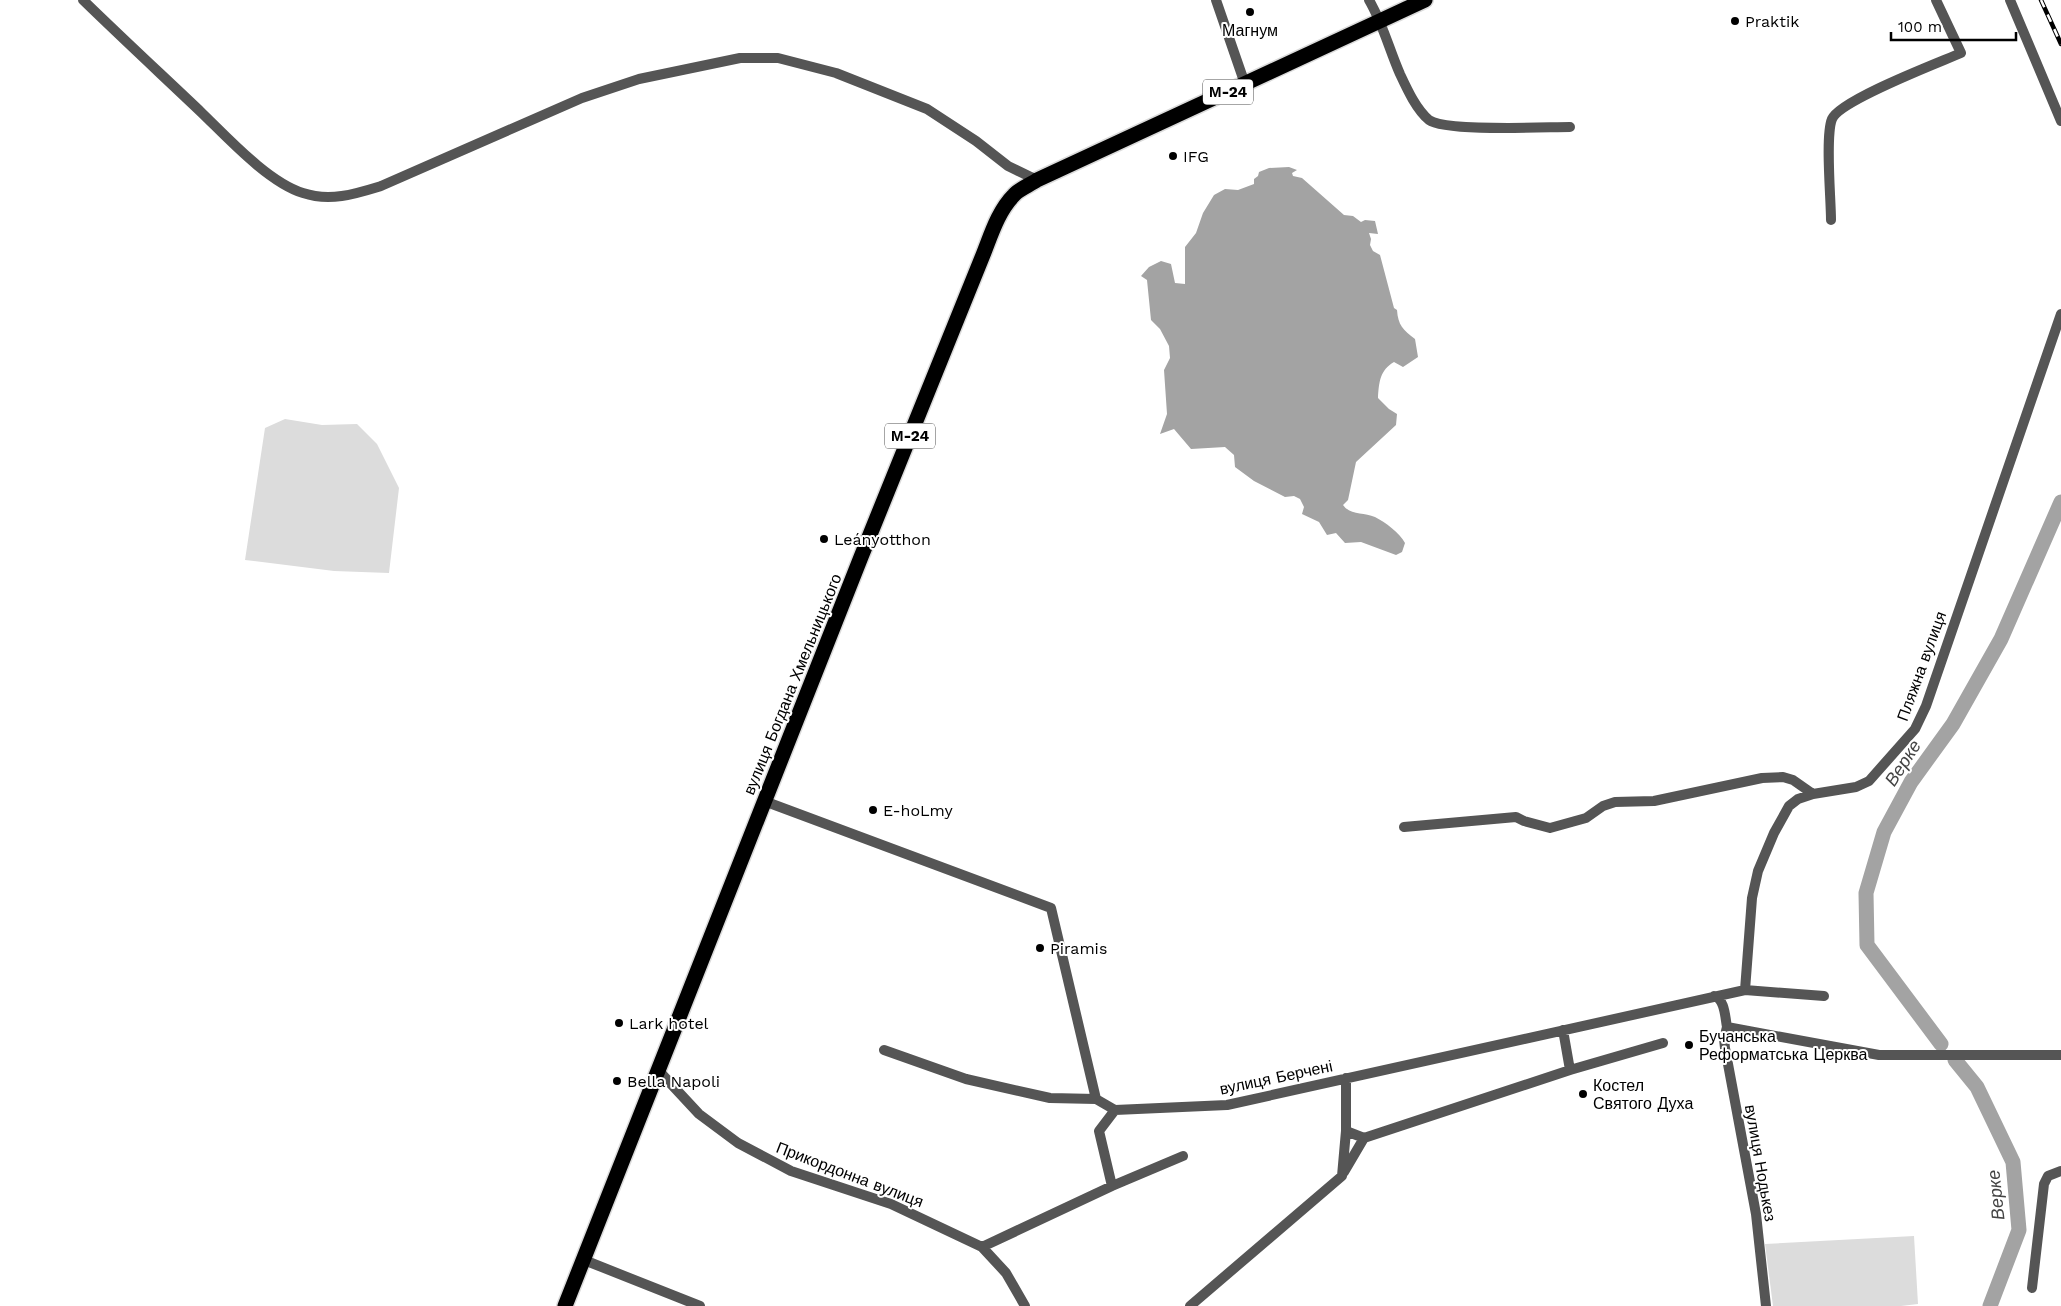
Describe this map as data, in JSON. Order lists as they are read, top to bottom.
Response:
{
  "streets": {
    "highway": ["М-24", "вулиця Богдана Хмельницького"],
    "street": [
      "Пляжна вулиця",
      "вулиця Берчені",
      "вулиця Нодькез",
      "Прикордонна вулиця"
    ]
  },
  "crossings": [
    ["Пляжна вулиця", "вулиця Берчені"],
    ["вулиця Богдана Хмельницького", "Прикордонна вулиця"]
  ],
  "water": ["Верке"],
  "places": [
    "Магнум",
    "Praktik",
    "IFG",
    "Leányotthon",
    "E-hoLmy",
    "Piramis",
    "Lark hotel",
    "Бучанська Реформатська Церква",
    "Bella Napoli",
    "Костел Святого Духа"
  ],
  "scale_bar": "100 m"
}
